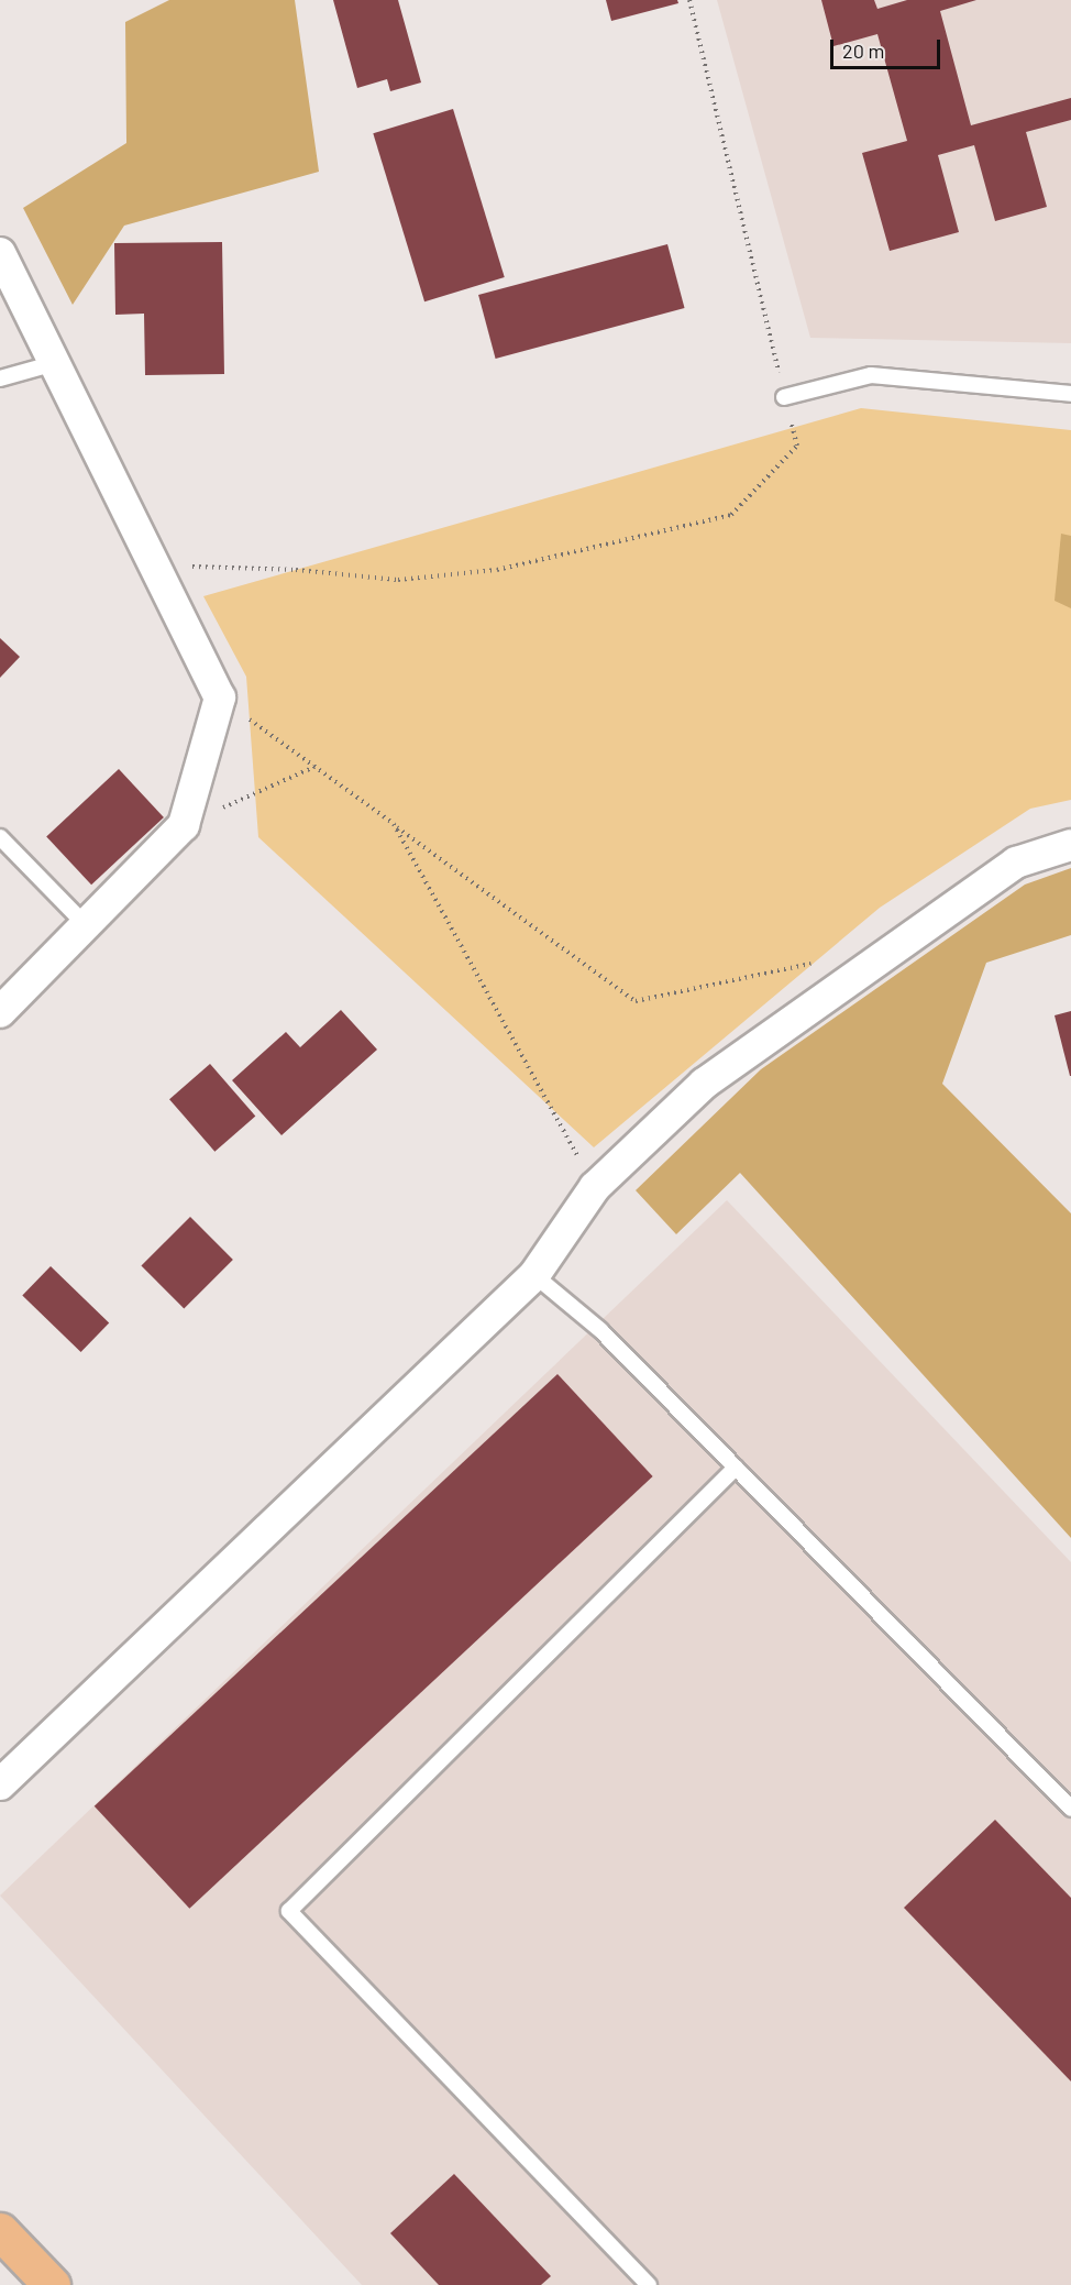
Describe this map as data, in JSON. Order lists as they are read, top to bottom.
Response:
{
  "scale_bar": "20 m"
}
